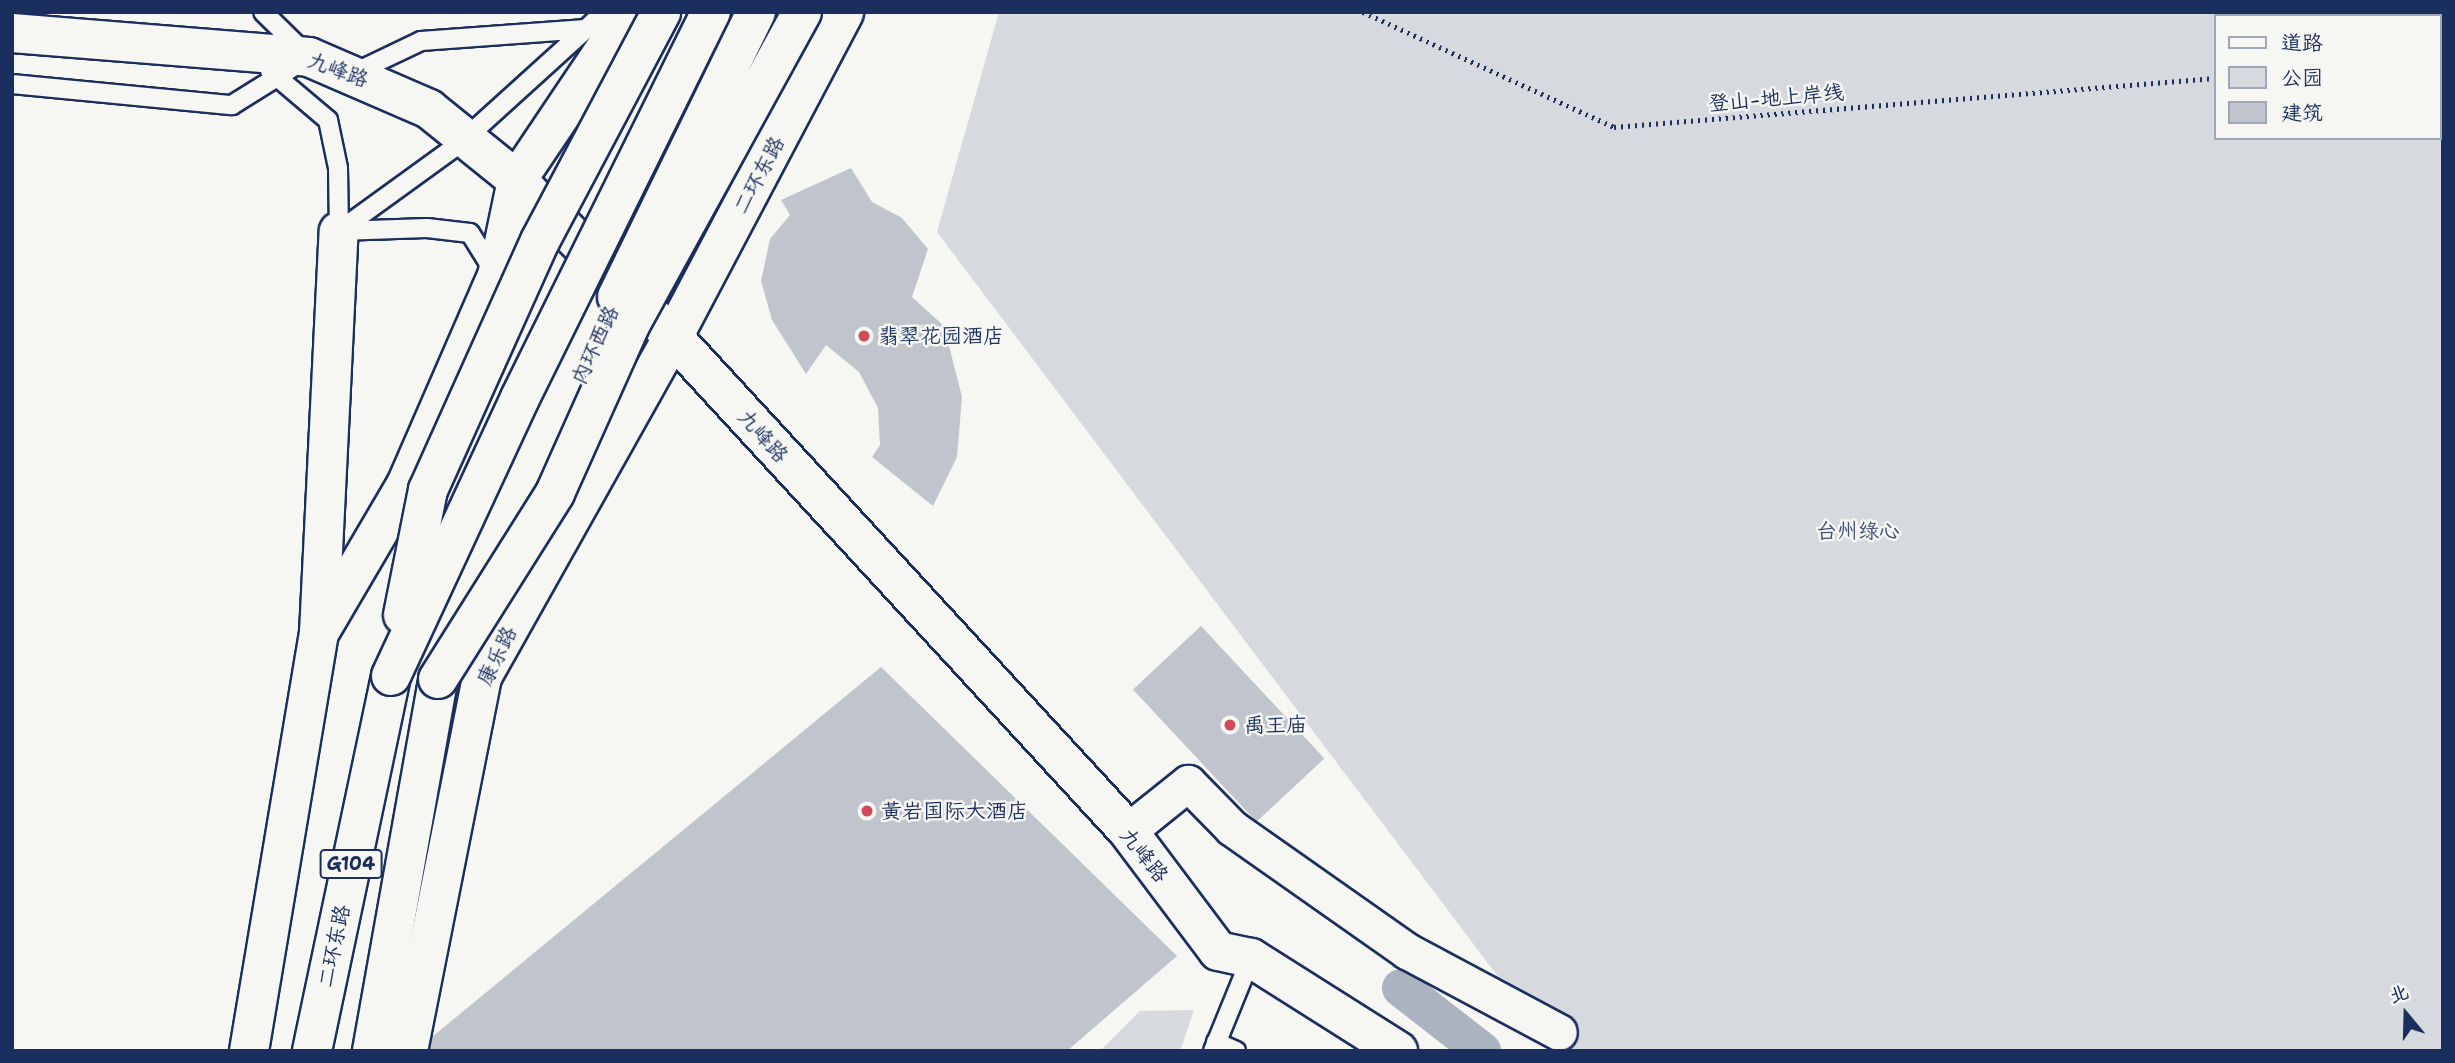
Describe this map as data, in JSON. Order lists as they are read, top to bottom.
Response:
{
  "streets": {
    "main road": [
      "九峰路",
      "二环东路",
      "内环西路",
      "康乐路",
      "G104"
    ],
    "path": ["登山-地上岸线"]
  },
  "crossings": [
    ["九峰路", "二环东路"],
    ["九峰路", "康乐路"],
    ["二环东路", "内环西路"],
    ["二环东路", "康乐路"],
    ["内环西路", "G104"]
  ],
  "parks": ["台州绿心"],
  "places": ["翡翠花园酒店", "禹王庙", "黄岩国际大酒店"],
  "legend": ["道路", "公园", "建筑"],
  "north": "top"
}
